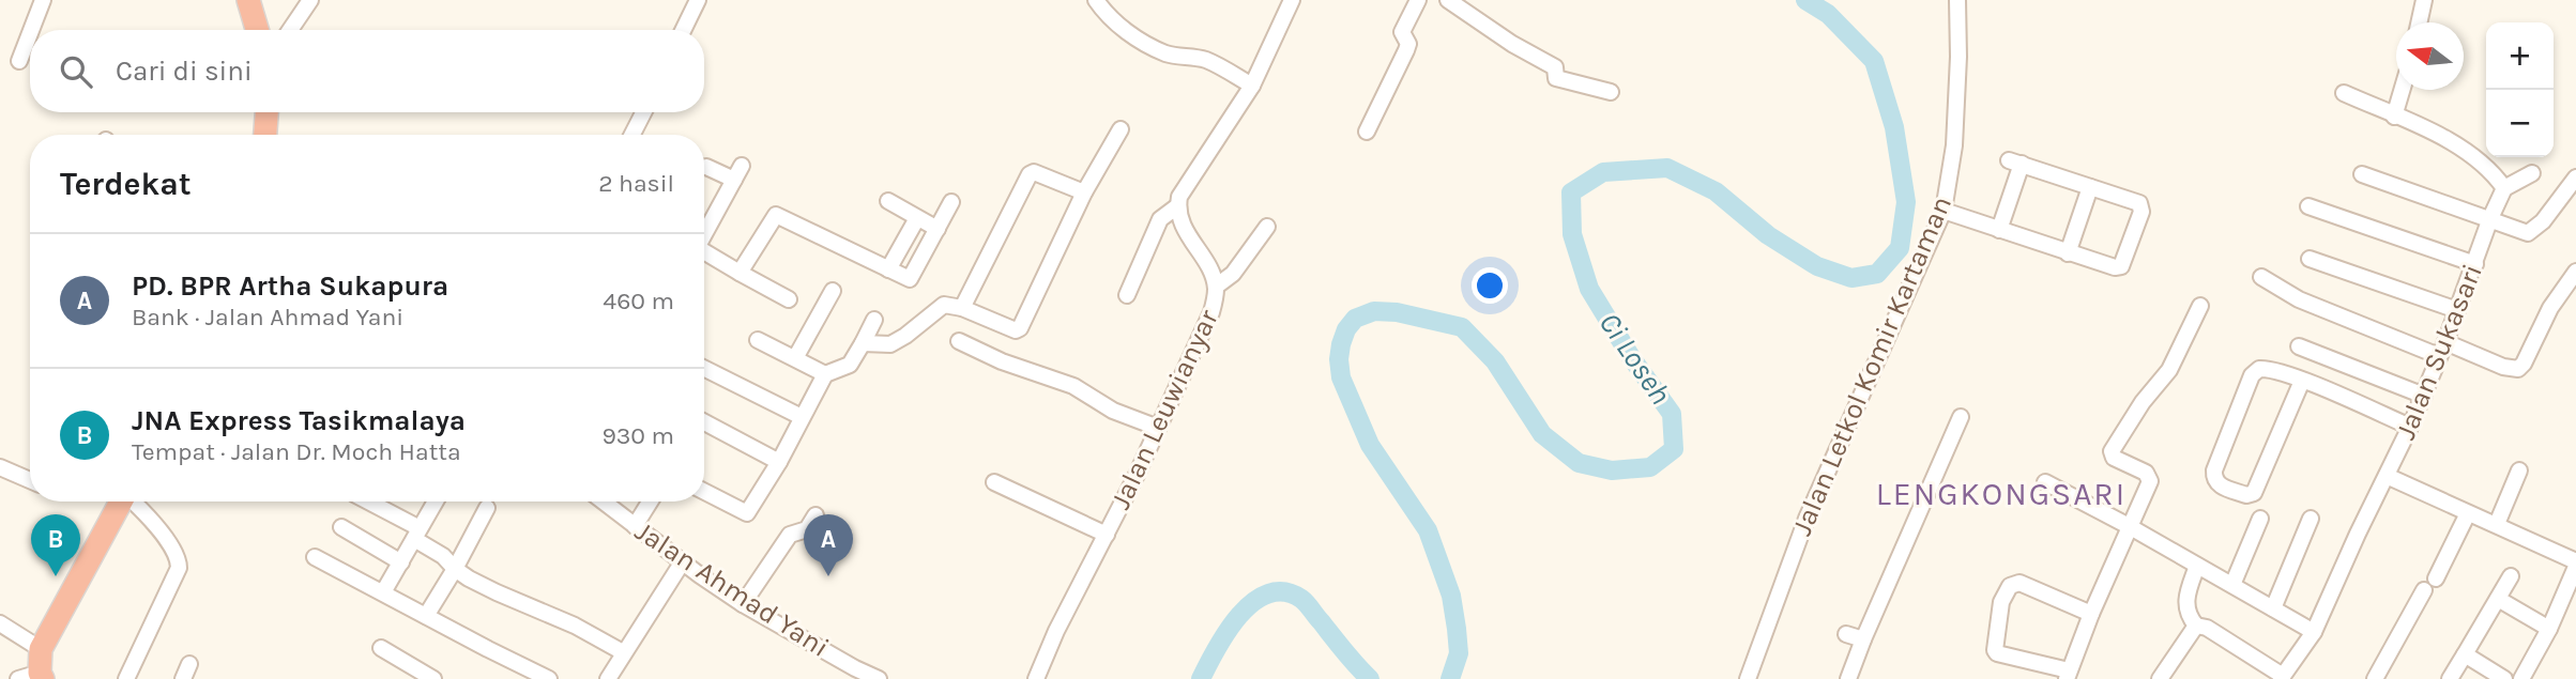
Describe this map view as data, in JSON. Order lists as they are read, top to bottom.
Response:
{
  "streets": {
    "street": [
      "Jalan Sukasari",
      "Jalan Letkol Komir Kartaman",
      "Jalan Leuwianyar",
      "Jalan Ahmad Yani"
    ]
  },
  "districts": ["LENGKONGSARI"],
  "water": ["Ci Loseh"],
  "north": "left",
  "page": {
    "map_buttons": ["+", "−"],
    "search": "Cari di sini",
    "heading": ["Terdekat", "2 hasil"],
    "list": [
      {
        "mark": "A",
        "name": "PD. BPR Artha Sukapura",
        "note": "Bank · Jalan Ahmad Yani",
        "value": "460 m"
      },
      {
        "mark": "B",
        "name": "JNA Express Tasikmalaya",
        "note": "Tempat · Jalan Dr. Moch Hatta",
        "value": "930 m"
      }
    ],
    "pins": ["A", "B"]
  }
}
